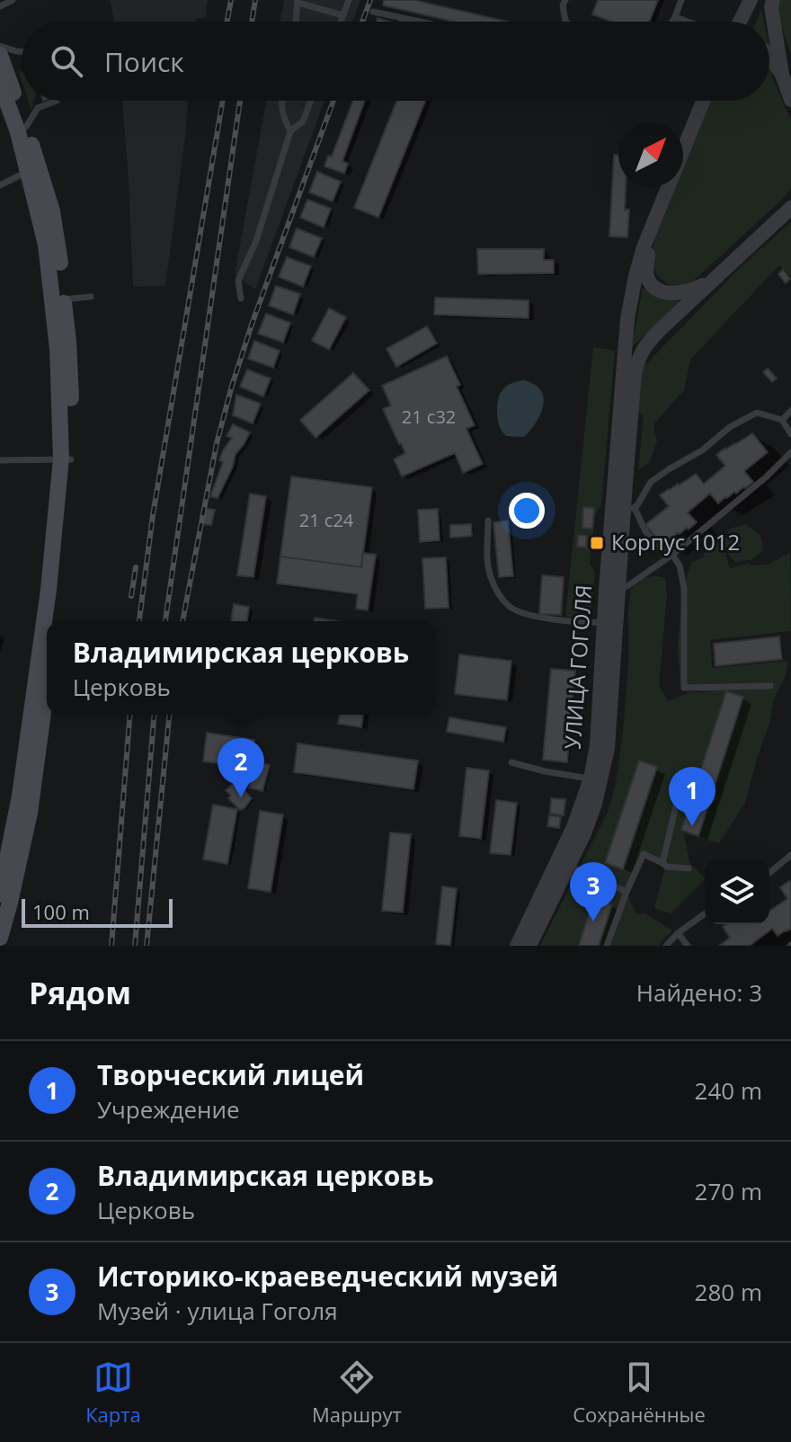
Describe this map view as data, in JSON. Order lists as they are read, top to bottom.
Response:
{
  "streets": {
    "street": ["УЛИЦА ГОГОЛЯ"]
  },
  "places": {
    "transit": ["Корпус 1012"]
  },
  "house_numbers": ["21 с32", "21 с24"],
  "scale_bar": "100 m",
  "north": "top right",
  "page": {
    "search": "Поиск",
    "popup": ["Владимирская церковь", "Церковь"],
    "pins": ["2", "1", "3"],
    "scale": "100 m",
    "heading": ["Рядом", "Найдено: 3"],
    "list": [
      {
        "mark": "1",
        "name": "Творческий лицей",
        "note": "Учреждение",
        "value": "240 m"
      },
      {
        "mark": "2",
        "name": "Владимирская церковь",
        "note": "Церковь",
        "value": "270 m"
      },
      {
        "mark": "3",
        "name": "Историко-краеведческий музей",
        "note": "Музей · улица Гоголя",
        "value": "280 m"
      }
    ],
    "nav": ["Карта", "Маршрут", "Сохранённые"]
  }
}
